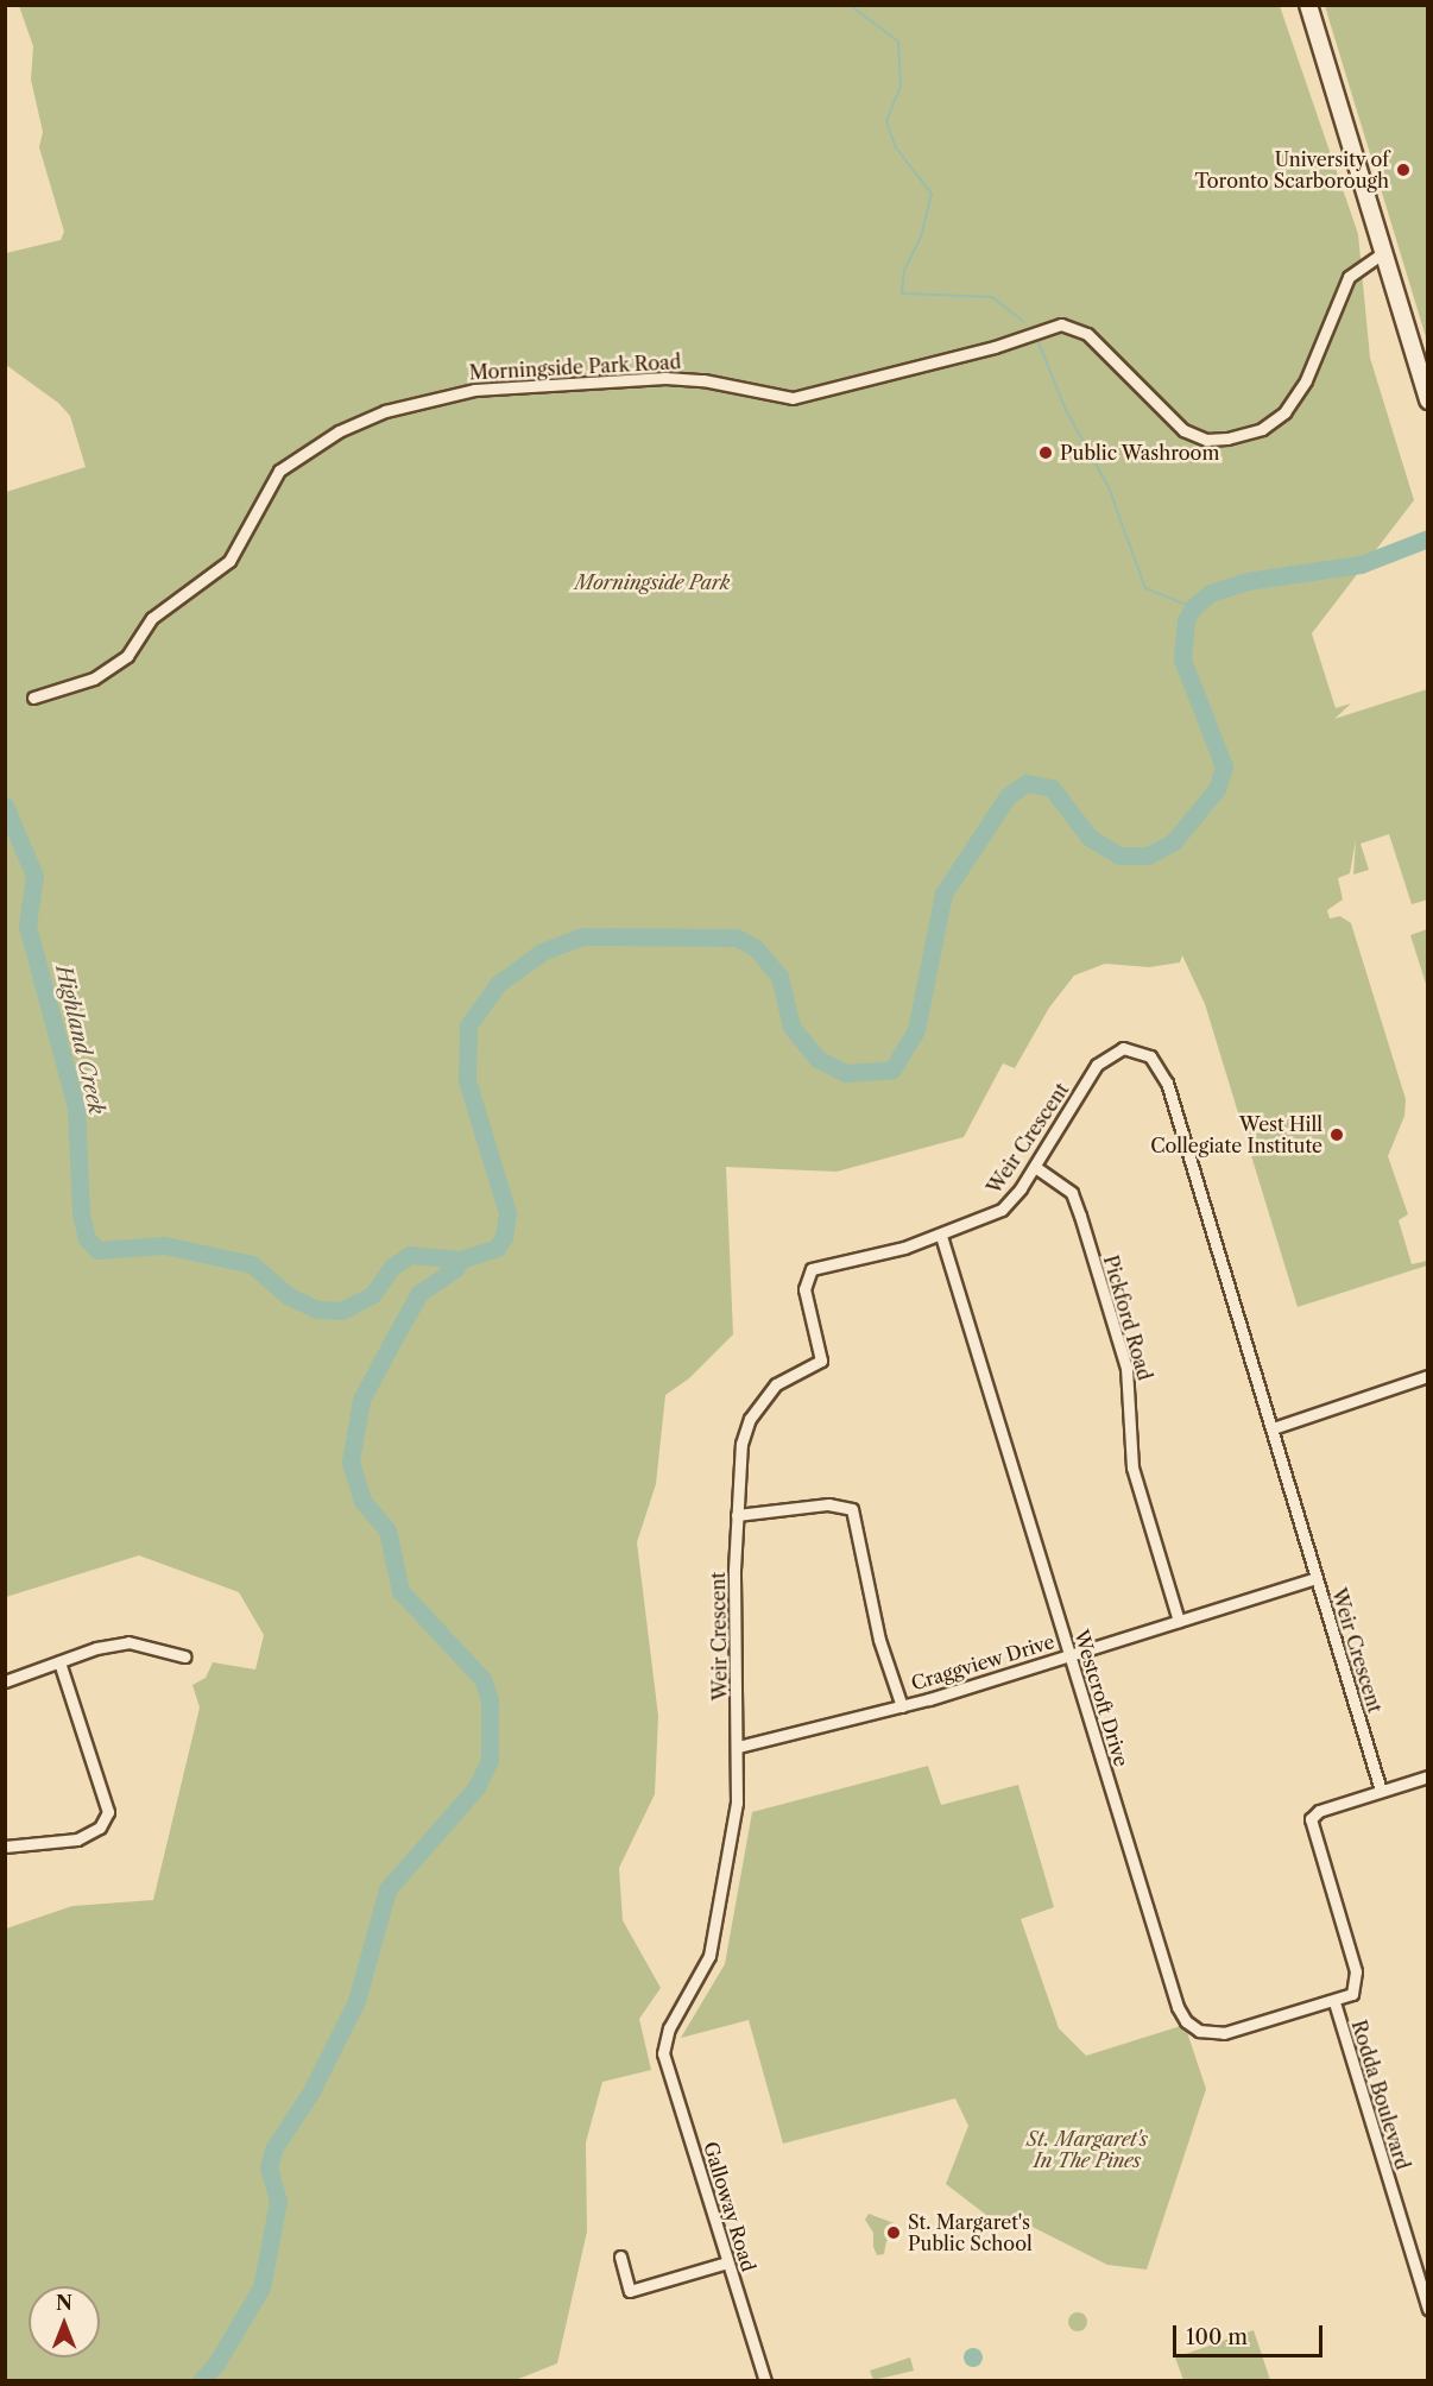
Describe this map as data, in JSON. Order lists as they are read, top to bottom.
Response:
{
  "streets": {
    "street": [
      "Morningside Park Road",
      "Weir Crescent",
      "Pickford Road",
      "Craggview Drive",
      "Westcroft Drive",
      "Rodda Boulevard",
      "Galloway Road"
    ]
  },
  "crossings": [
    ["Weir Crescent", "Pickford Road"],
    ["Weir Crescent", "Craggview Drive"],
    ["Weir Crescent", "Westcroft Drive"],
    ["Weir Crescent", "Rodda Boulevard"],
    ["Weir Crescent", "Galloway Road"],
    ["Pickford Road", "Craggview Drive"],
    ["Craggview Drive", "Westcroft Drive"],
    ["Westcroft Drive", "Rodda Boulevard"]
  ],
  "water": ["Highland Creek"],
  "parks": ["Morningside Park", "St. Margaret's In The Pines"],
  "places": [
    "University of Toronto Scarborough",
    "Public Washroom",
    "West Hill Collegiate Institute",
    "St. Margaret's Public School"
  ],
  "scale_bar": "100 m",
  "north": "top"
}
